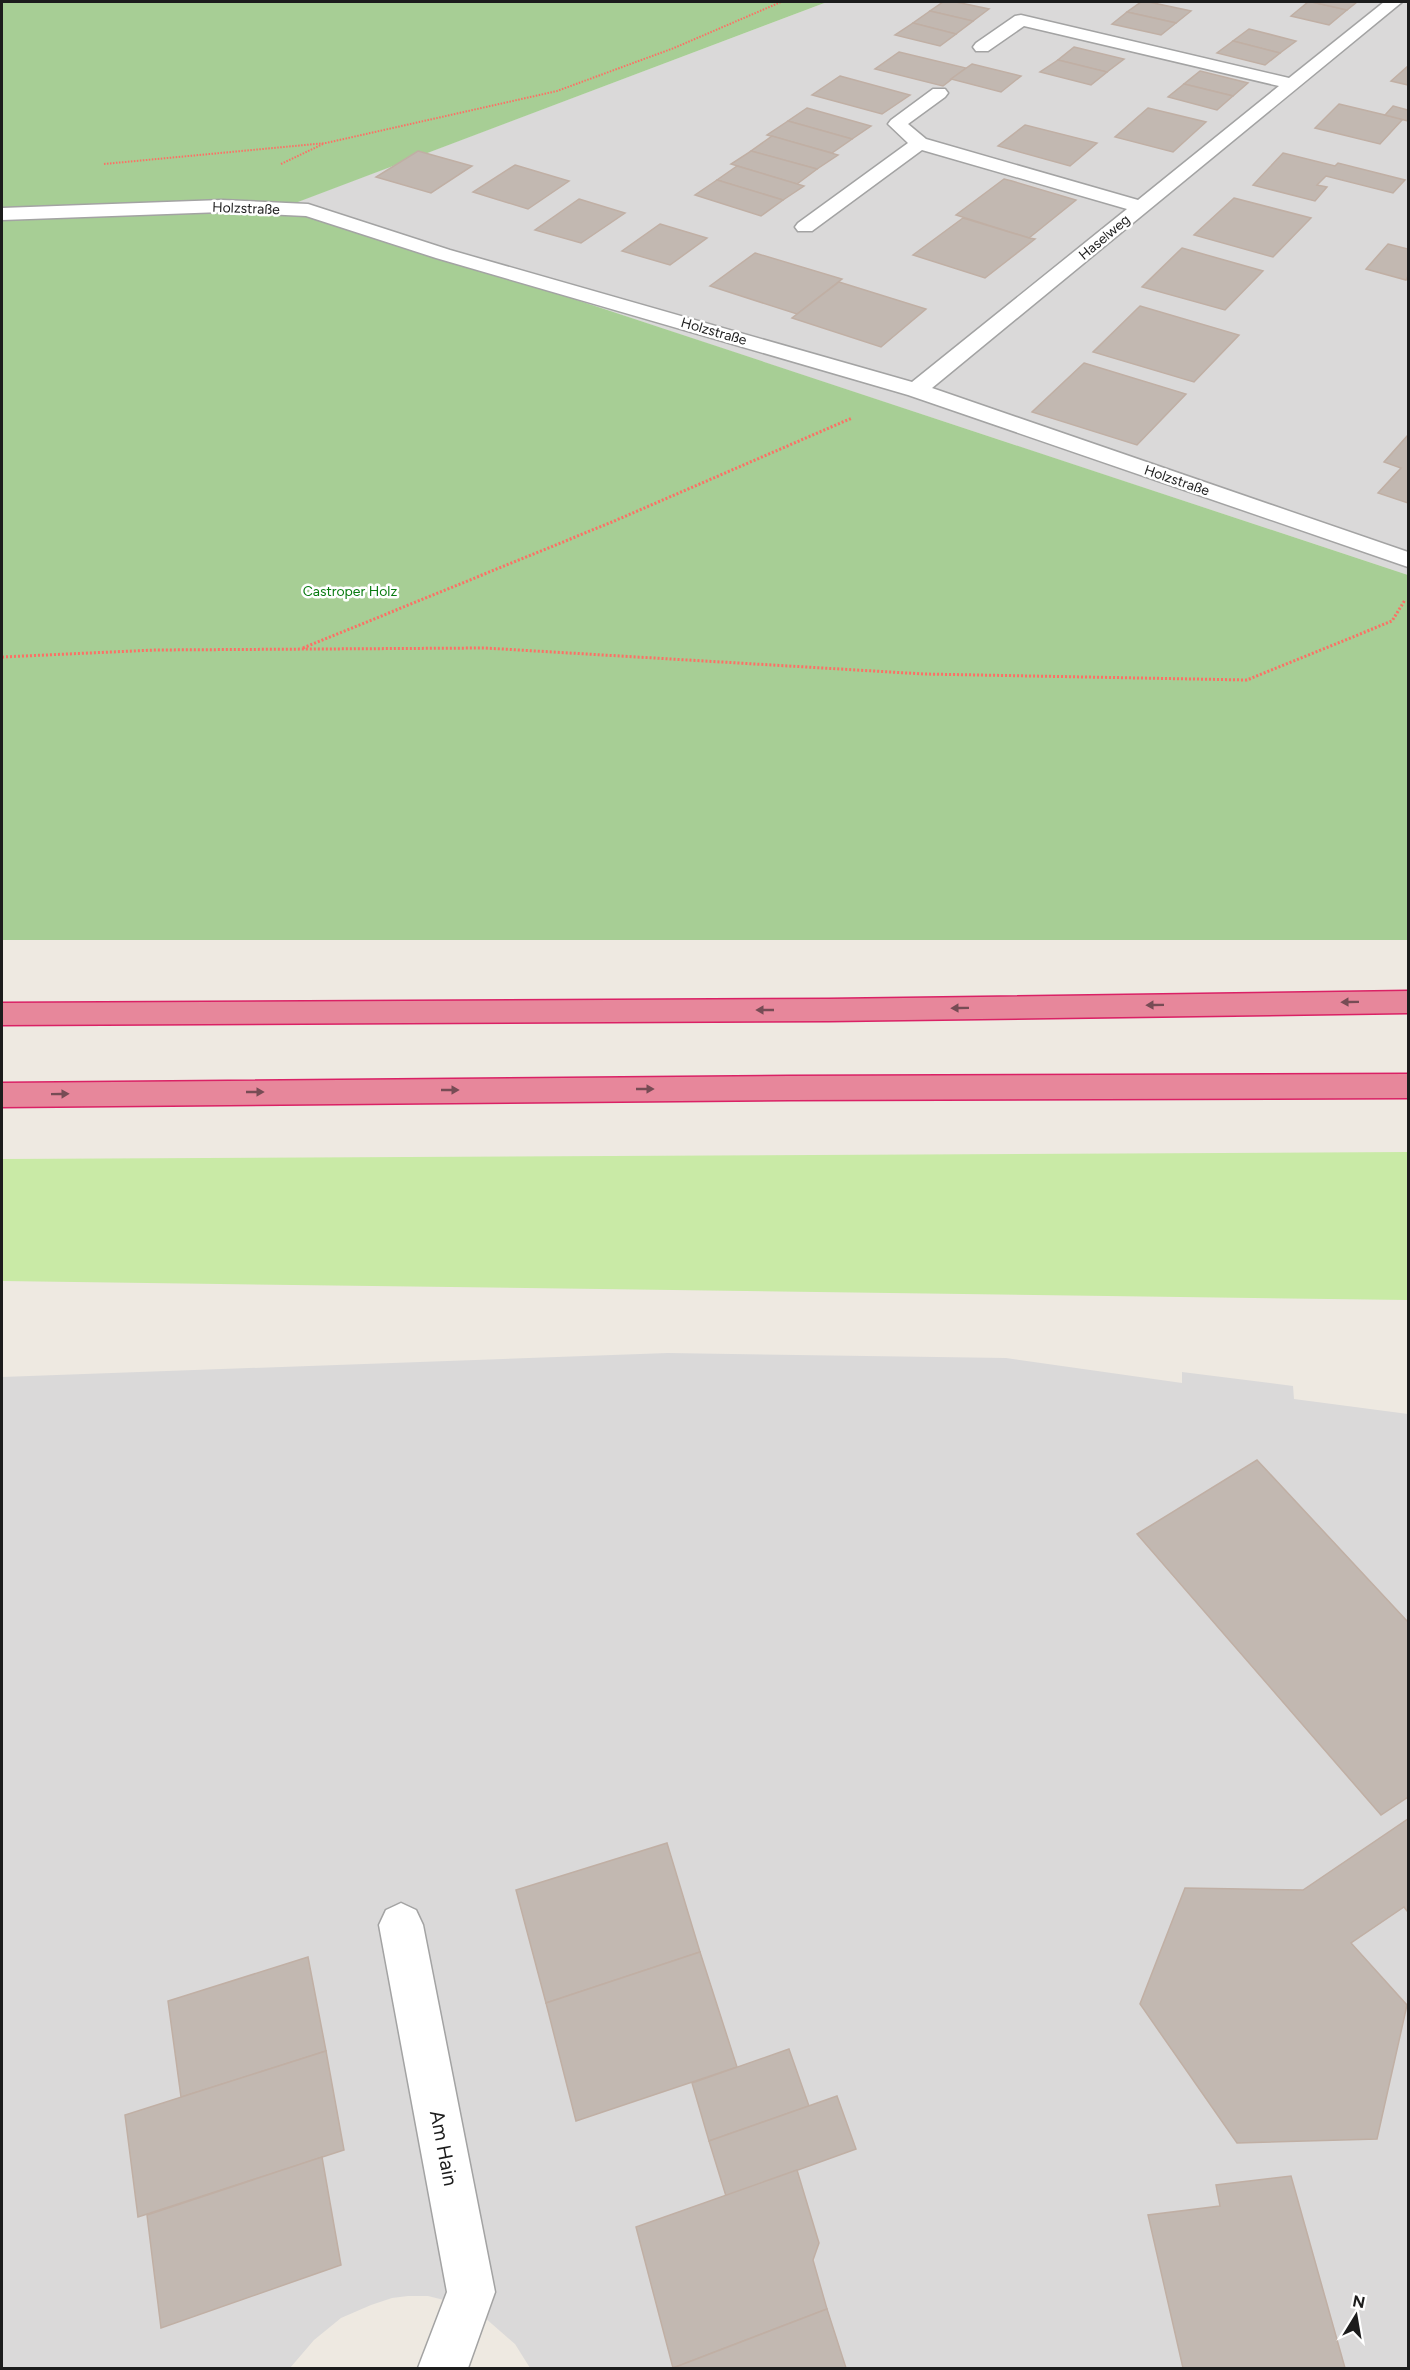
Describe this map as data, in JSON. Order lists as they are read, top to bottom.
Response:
{
  "streets": {
    "street": ["Holzstraße", "Haselweg", "Am Hain"]
  },
  "crossings": [
    ["Holzstraße", "Haselweg"]
  ],
  "parks": ["Castroper Holz"],
  "north": "top"
}
